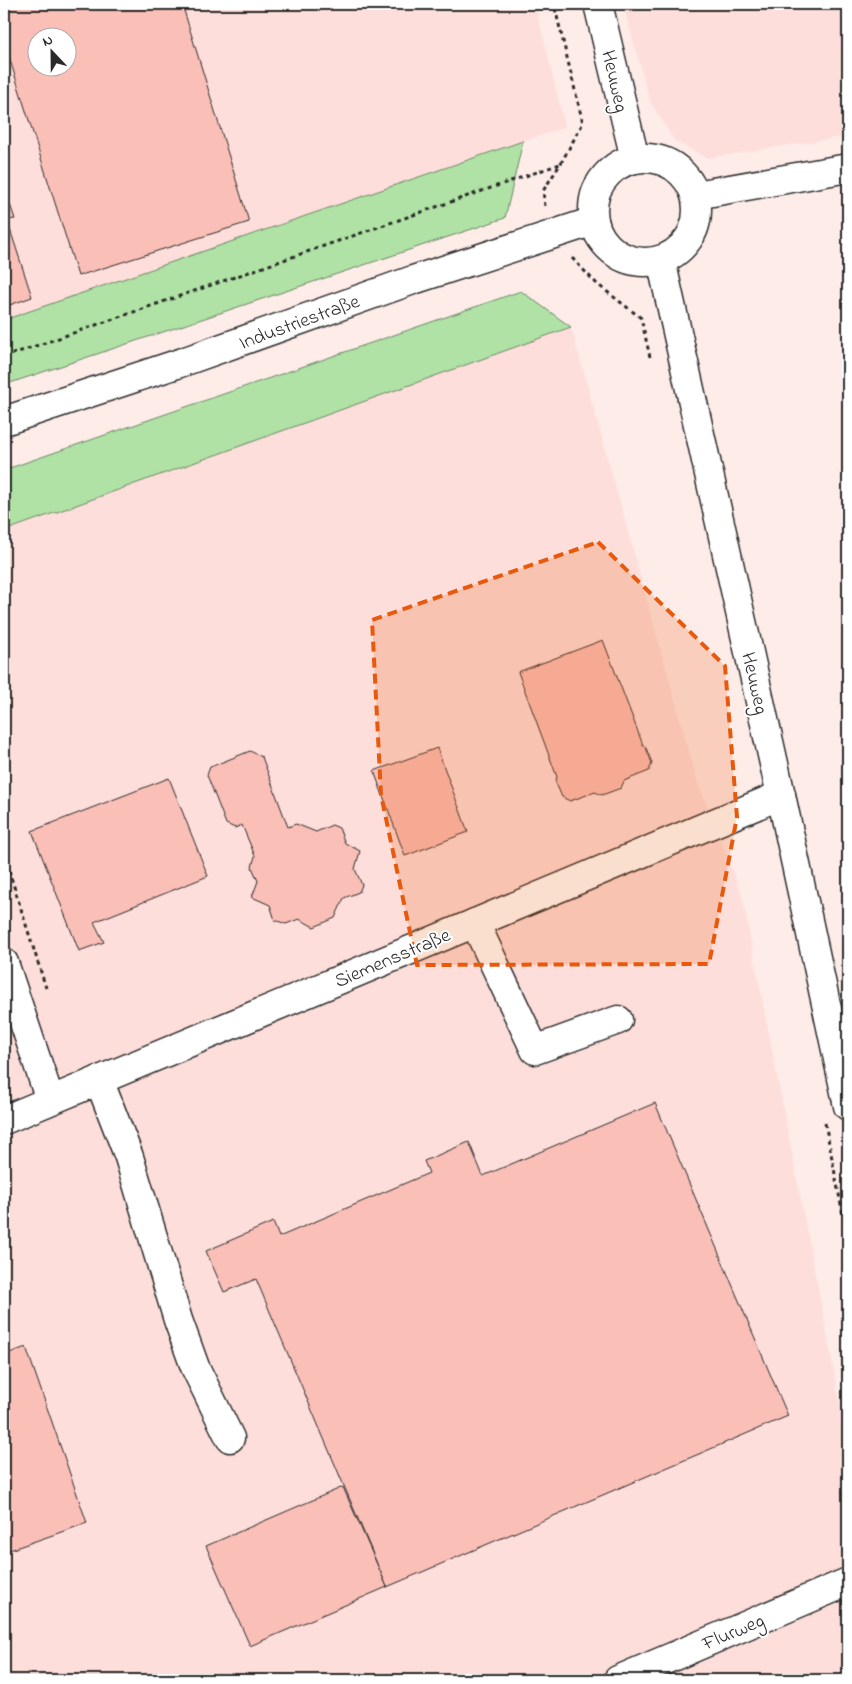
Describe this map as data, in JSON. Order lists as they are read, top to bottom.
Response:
{
  "streets": {
    "street": [
      "Heuweg",
      "Industriestraße",
      "Siemensstraße",
      "Flurweg"
    ]
  },
  "crossings": [
    ["Heuweg", "Industriestraße"],
    ["Heuweg", "Siemensstraße"]
  ],
  "north": "top"
}
